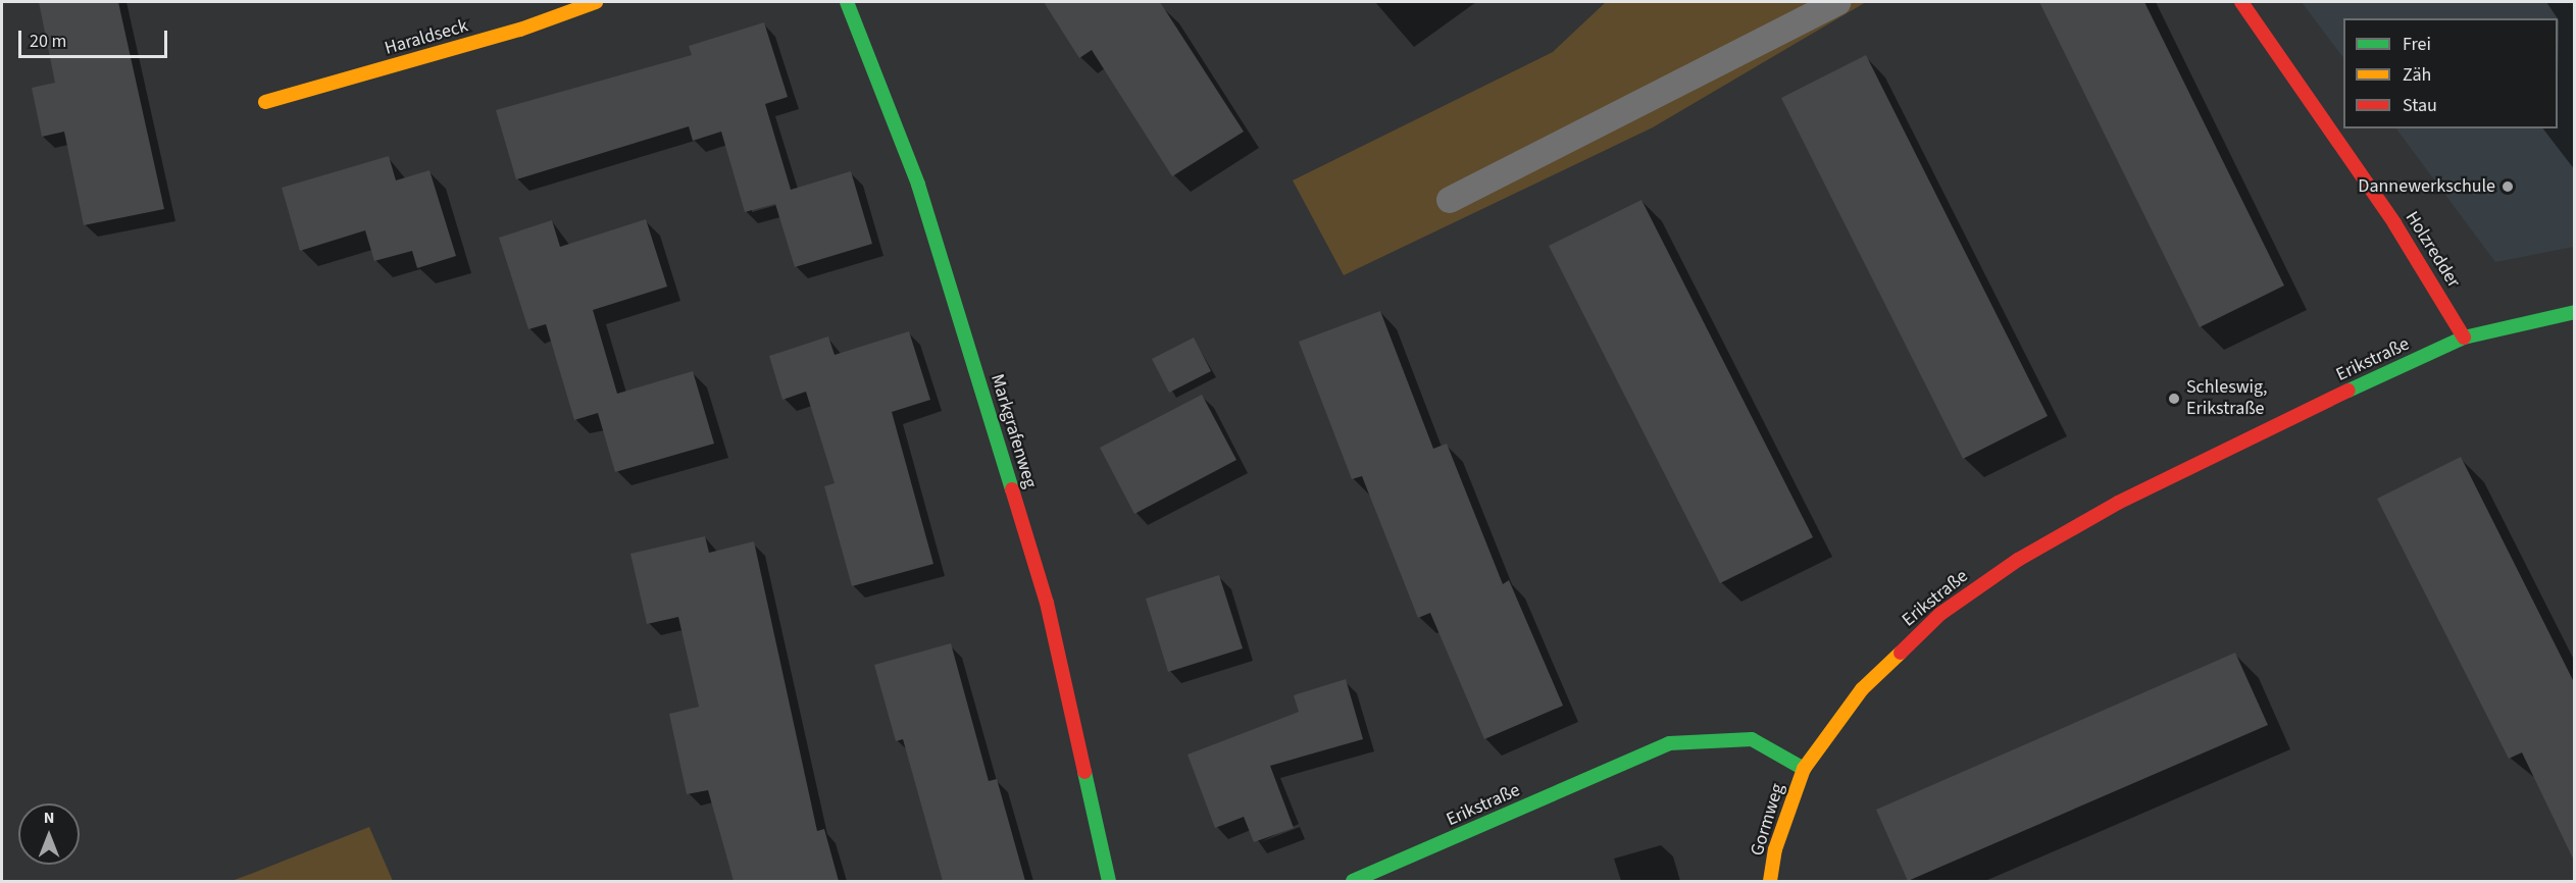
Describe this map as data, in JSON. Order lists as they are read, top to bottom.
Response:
{
  "streets": {
    "street": [
      "Haraldseck",
      "Holzredder",
      "Erikstraße",
      "Markgrafenweg",
      "Gormweg"
    ]
  },
  "crossings": [
    ["Holzredder", "Erikstraße"],
    ["Erikstraße", "Gormweg"]
  ],
  "places": ["Dannewerkschule", "Schleswig, Erikstraße"],
  "legend": ["Frei", "Zäh", "Stau"],
  "scale_bar": "20 m",
  "north": "top"
}
